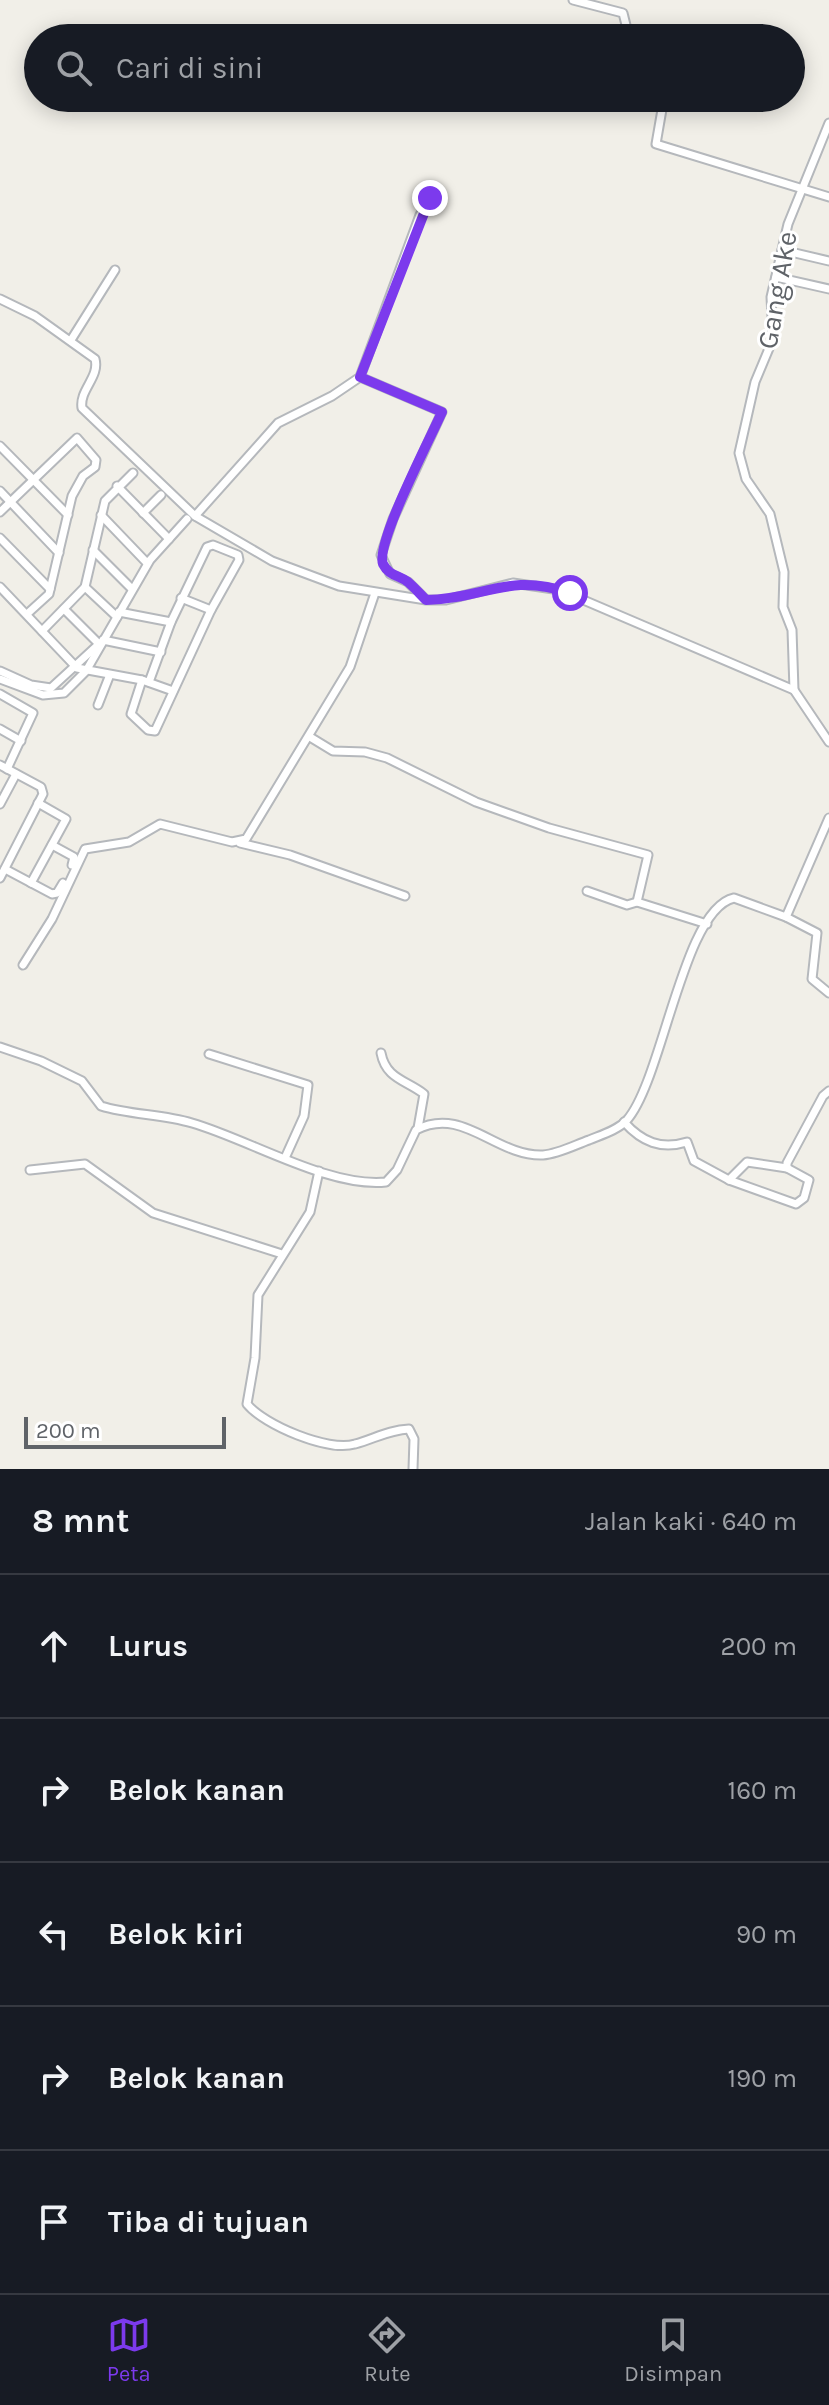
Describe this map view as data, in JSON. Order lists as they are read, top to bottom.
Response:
{
  "streets": {
    "street": ["Gang Ake"]
  },
  "scale_bar": "200 m",
  "page": {
    "search": "Cari di sini",
    "scale": "200 m",
    "heading": ["8 mnt", "Jalan kaki · 640 m"],
    "list": [
      ["Lurus", "200 m"],
      ["Belok kanan", "160 m"],
      ["Belok kiri", "90 m"],
      ["Belok kanan", "190 m"],
      "Tiba di tujuan"
    ],
    "nav": ["Peta", "Rute", "Disimpan"]
  }
}
